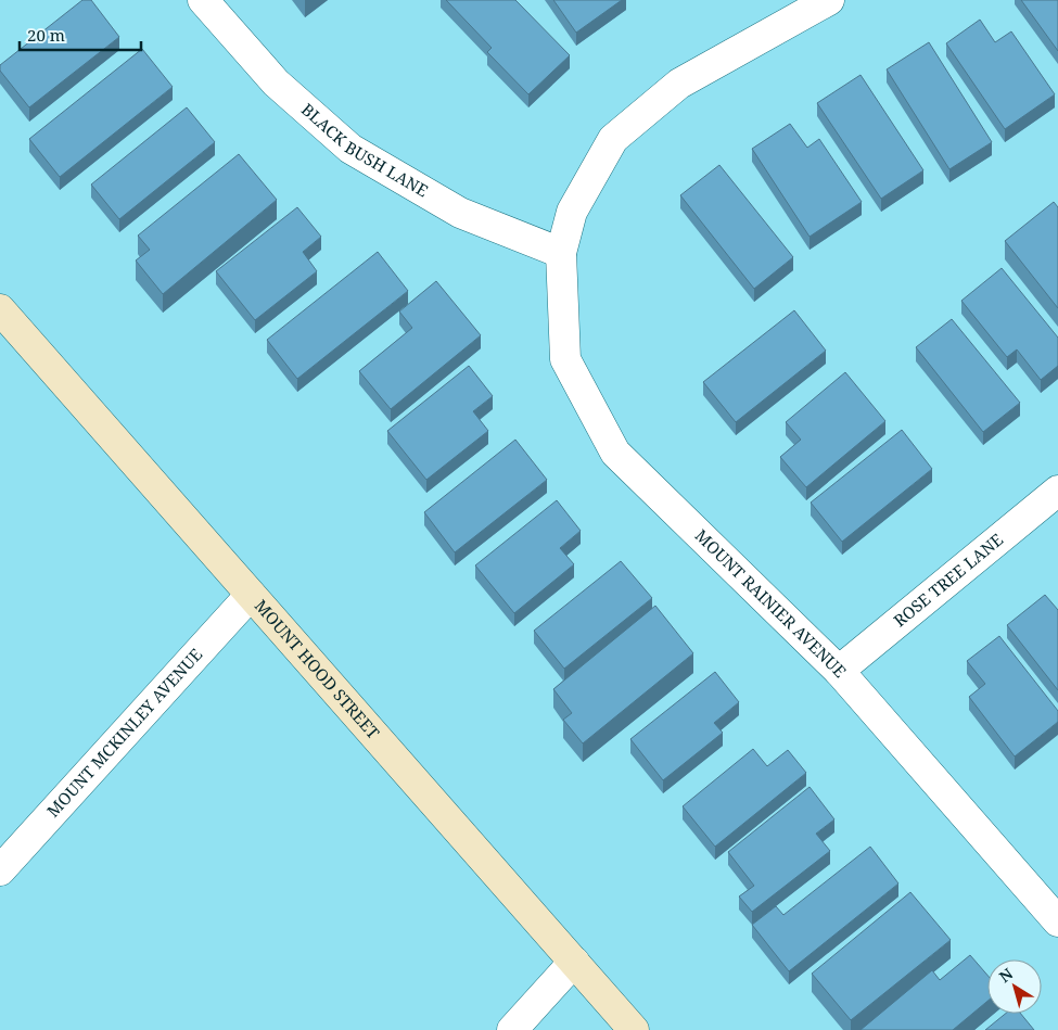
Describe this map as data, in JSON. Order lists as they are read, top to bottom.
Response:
{
  "streets": {
    "street": [
      "BLACK BUSH LANE",
      "ROSE TREE LANE",
      "MOUNT RAINIER AVENUE",
      "MOUNT HOOD STREET",
      "MOUNT MCKINLEY AVENUE"
    ]
  },
  "crossings": [
    ["BLACK BUSH LANE", "MOUNT RAINIER AVENUE"],
    ["ROSE TREE LANE", "MOUNT RAINIER AVENUE"],
    ["MOUNT HOOD STREET", "MOUNT MCKINLEY AVENUE"]
  ],
  "scale_bar": "20 m",
  "north": "top left"
}
